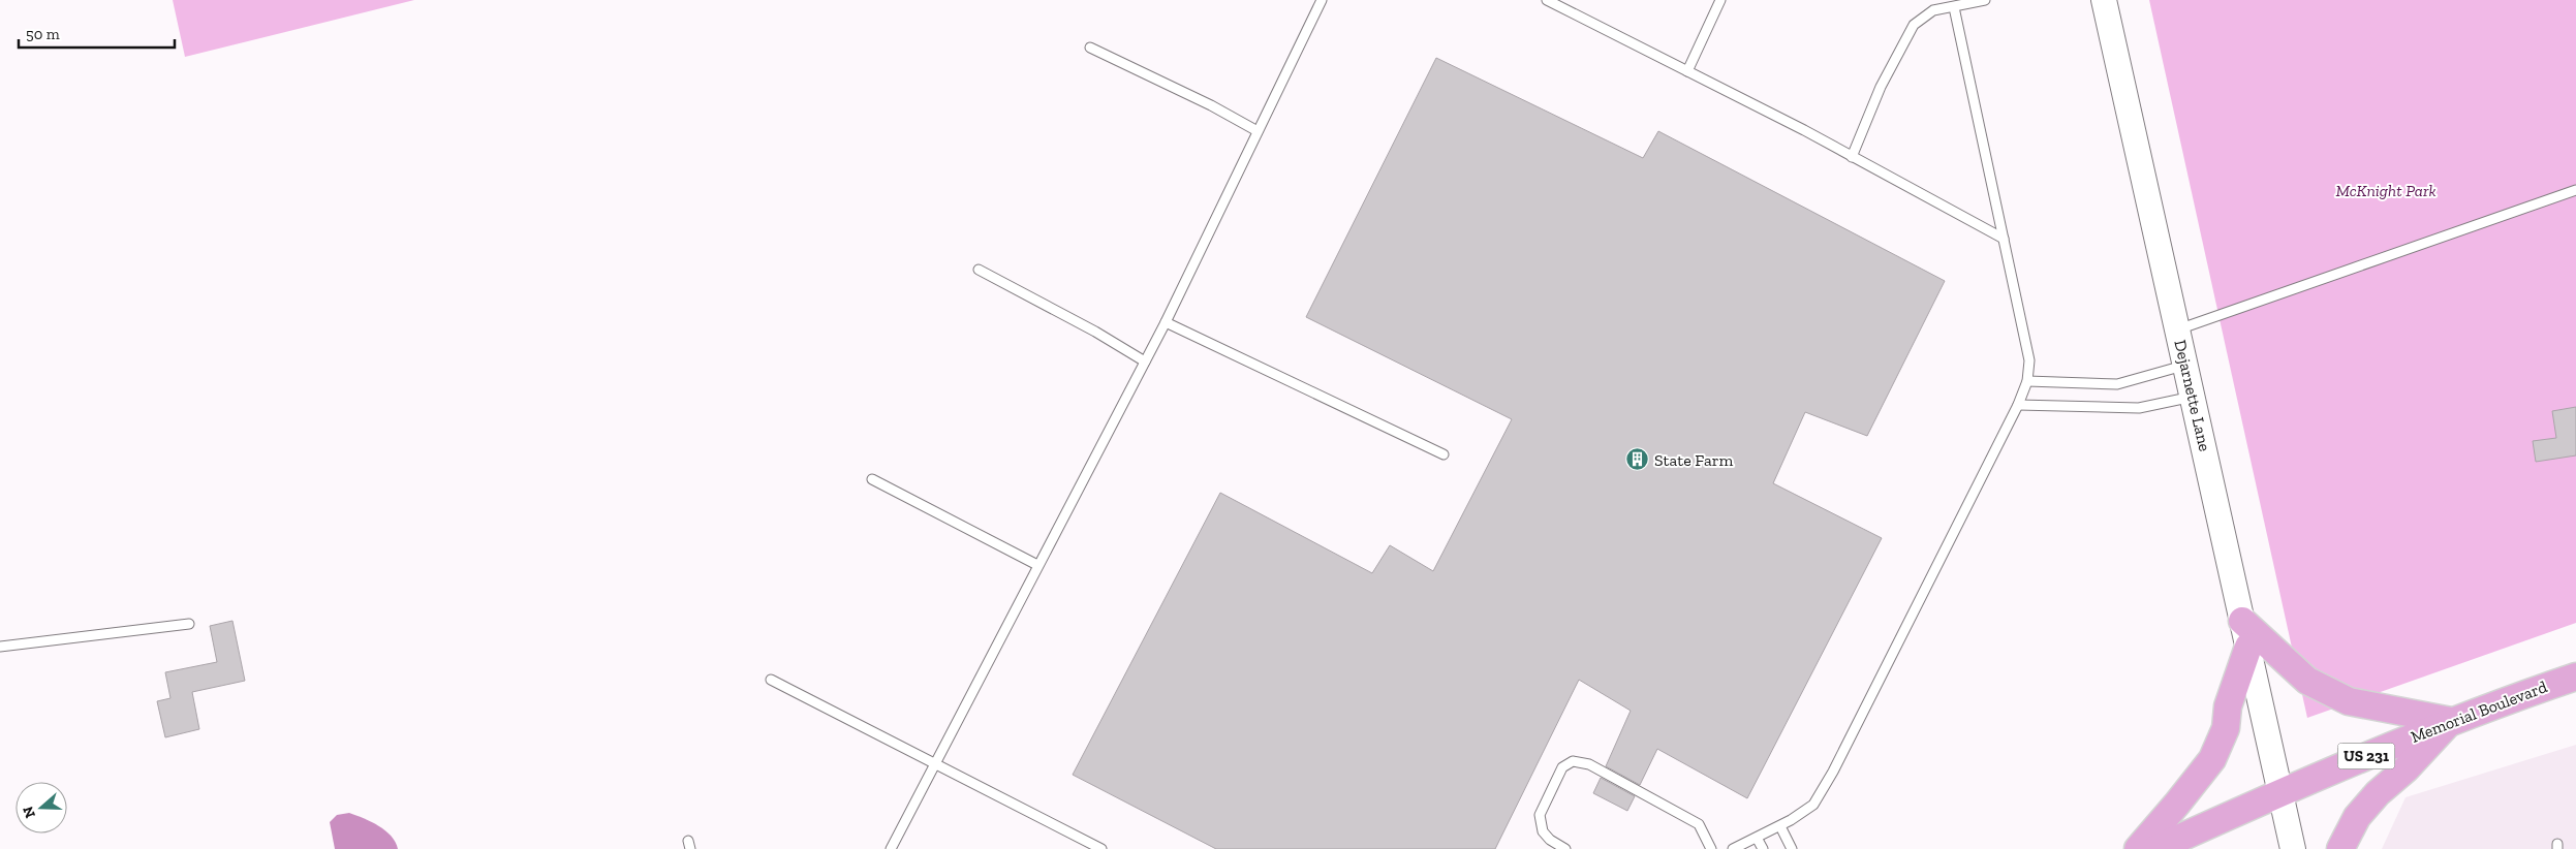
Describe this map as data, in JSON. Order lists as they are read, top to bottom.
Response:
{
  "streets": {
    "main road": ["Dejarnette Lane", "Memorial Boulevard", "US 231"]
  },
  "crossings": [
    ["Dejarnette Lane", "Memorial Boulevard"]
  ],
  "parks": ["McKnight Park"],
  "places": {
    "building": ["State Farm"]
  },
  "scale_bar": "50 m",
  "north": "left"
}
